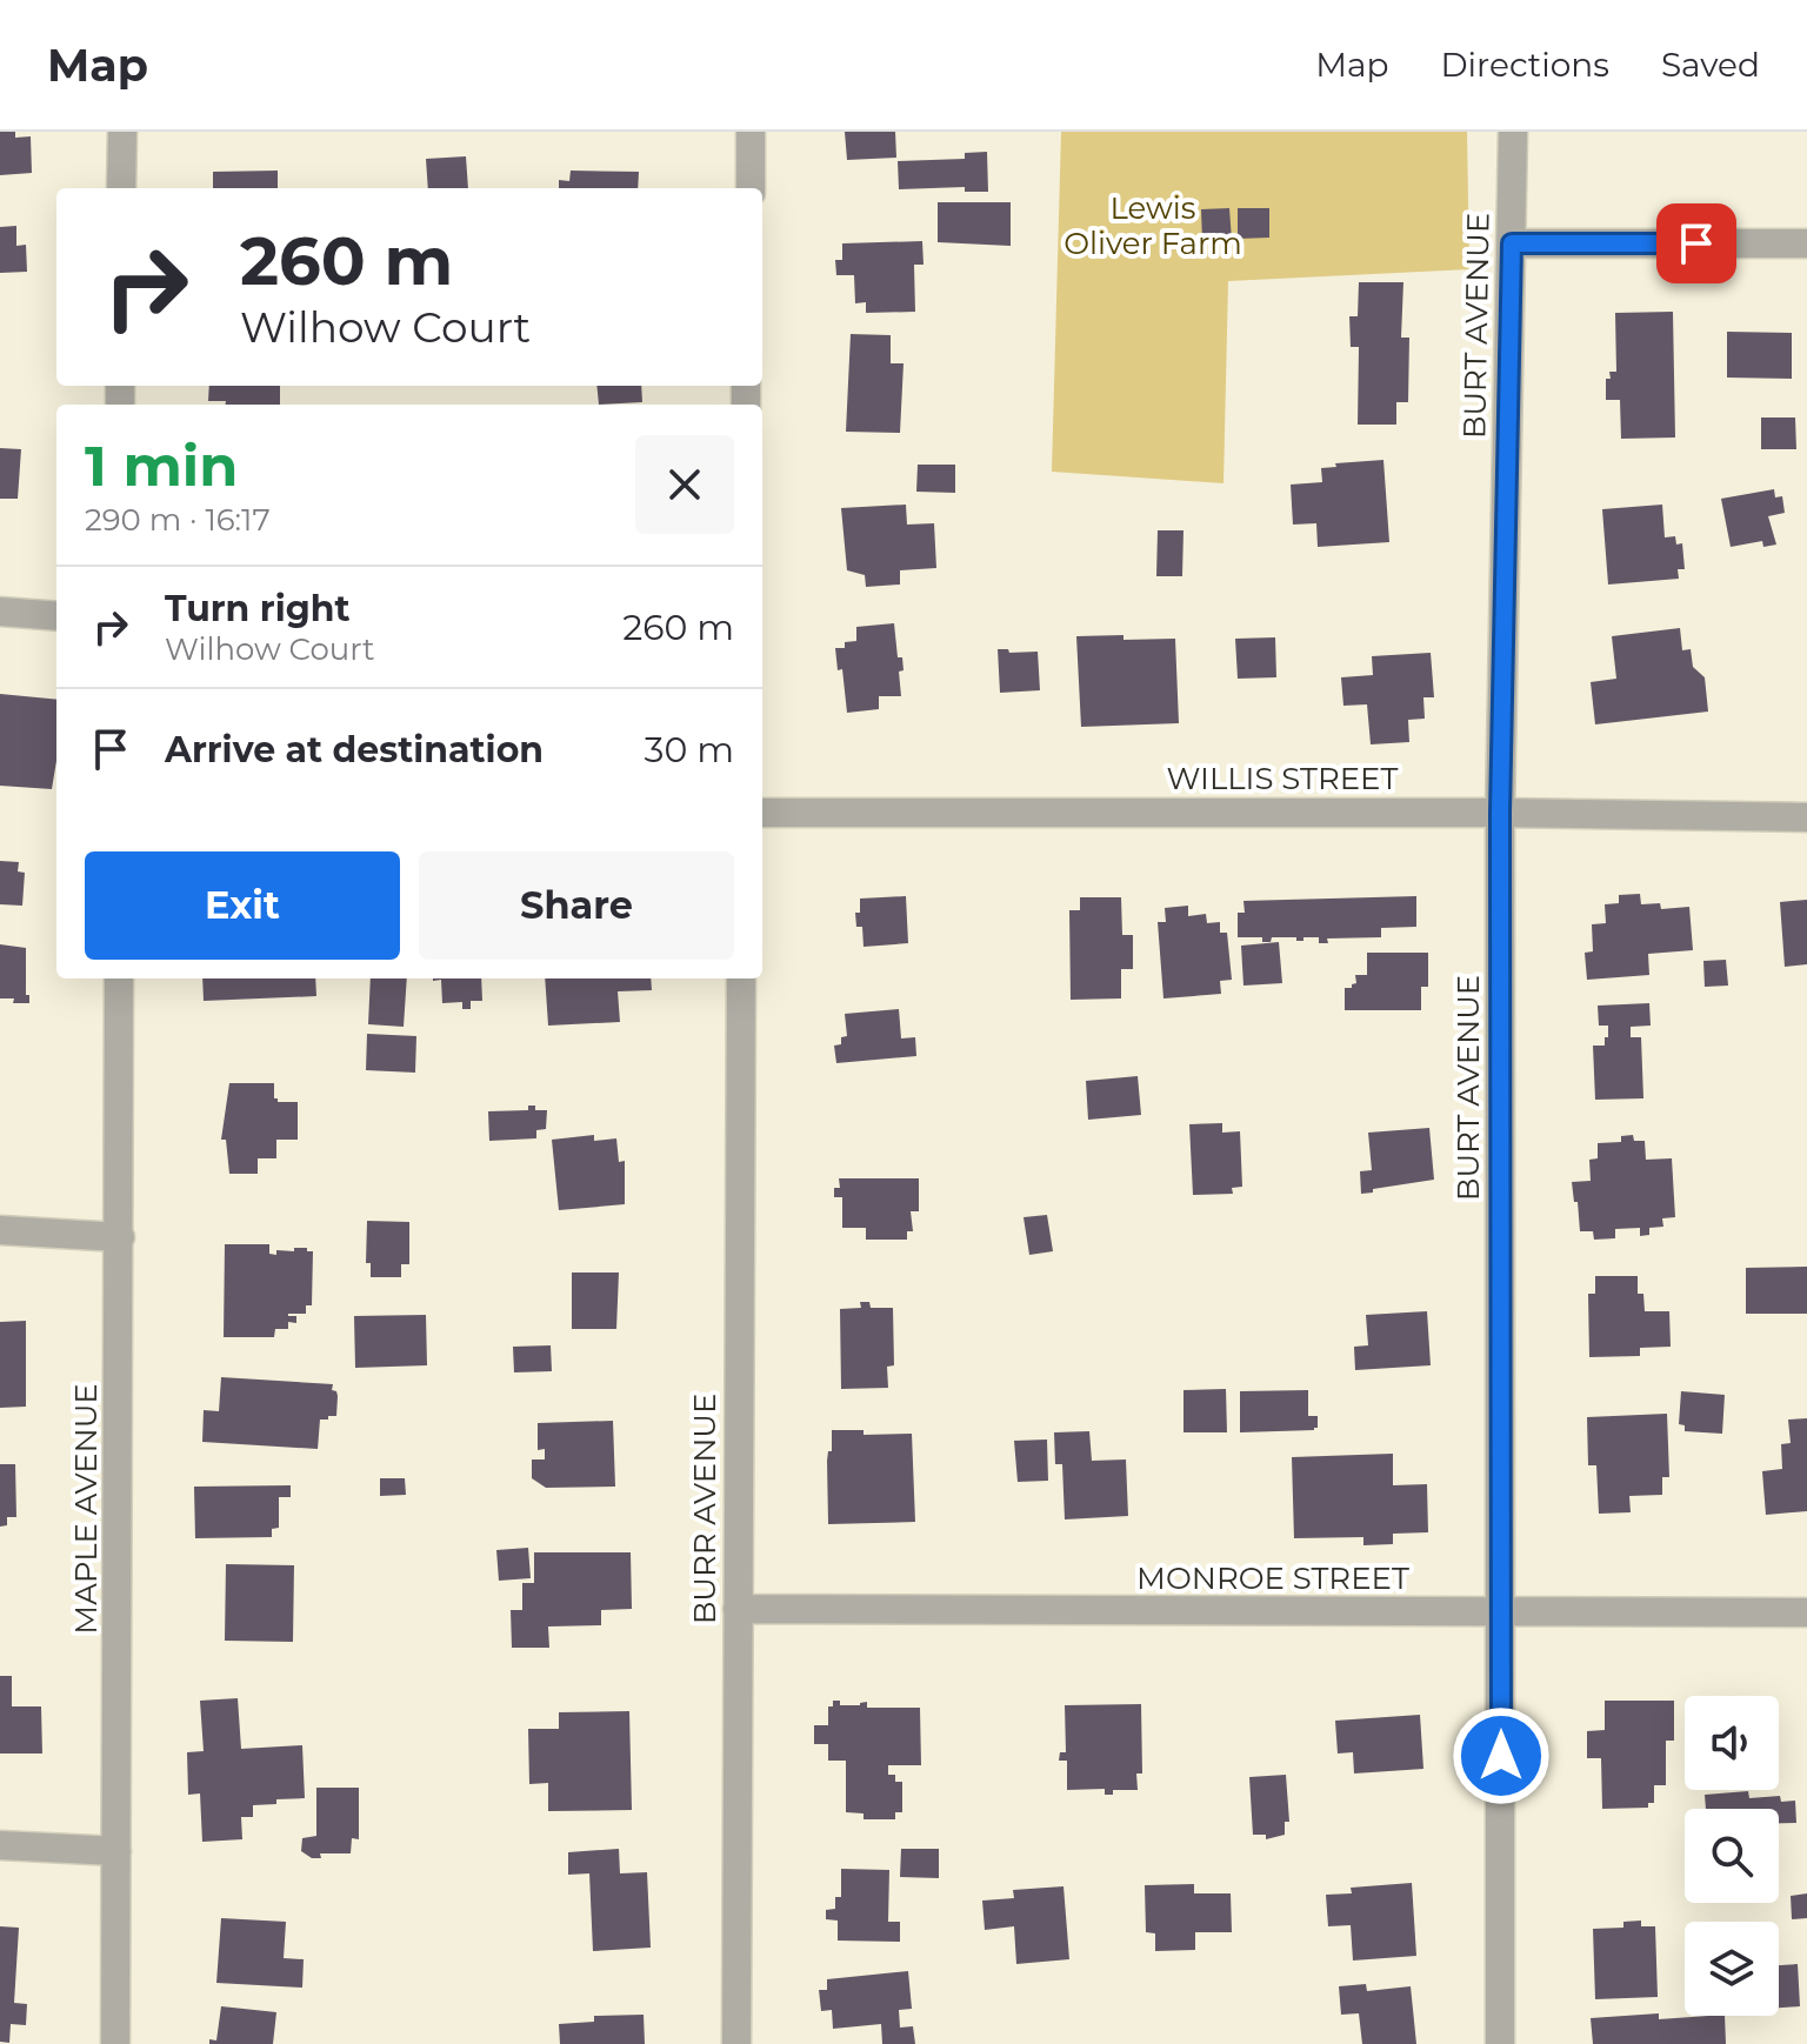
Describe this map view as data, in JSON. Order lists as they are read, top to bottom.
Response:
{
  "streets": {
    "street": [
      "BURT AVENUE",
      "WILLIS STREET",
      "MAPLE AVENUE",
      "BURR AVENUE",
      "MONROE STREET"
    ]
  },
  "crossings": [
    ["BURT AVENUE", "WILLIS STREET"],
    ["BURT AVENUE", "MONROE STREET"],
    ["BURR AVENUE", "MONROE STREET"]
  ],
  "parks": ["Lewis Oliver Farm"],
  "page": {
    "header": "Map",
    "nav": ["Map", "Directions", "Saved"],
    "turn": ["260 m", "Wilhow Court"],
    "heading": ["1 min", "290 m · 16:17"],
    "list": [
      {
        "name": "Turn right",
        "note": "Wilhow Court",
        "value": "260 m"
      },
      {
        "name": "Arrive at destination",
        "value": "30 m"
      }
    ],
    "buttons": ["Exit", "Share"]
  }
}
